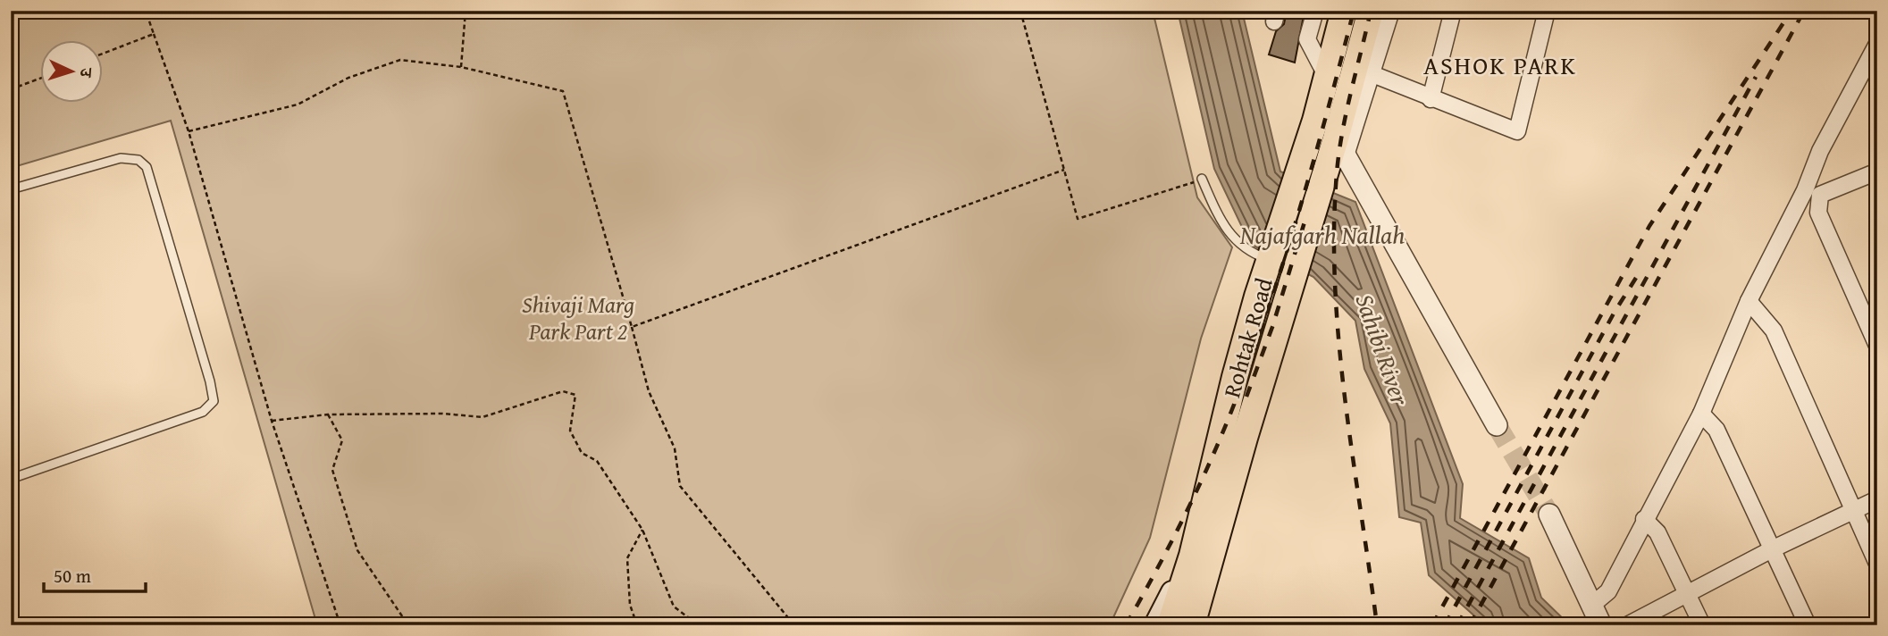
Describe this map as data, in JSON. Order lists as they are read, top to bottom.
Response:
{
  "streets": {
    "main road": ["Rohtak Road"]
  },
  "districts": ["ASHOK PARK"],
  "water": ["Najafgarh Nallah", "Sahibi River"],
  "parks": ["Shivaji Marg Park Part 2"],
  "scale_bar": "50 m",
  "north": "right"
}
